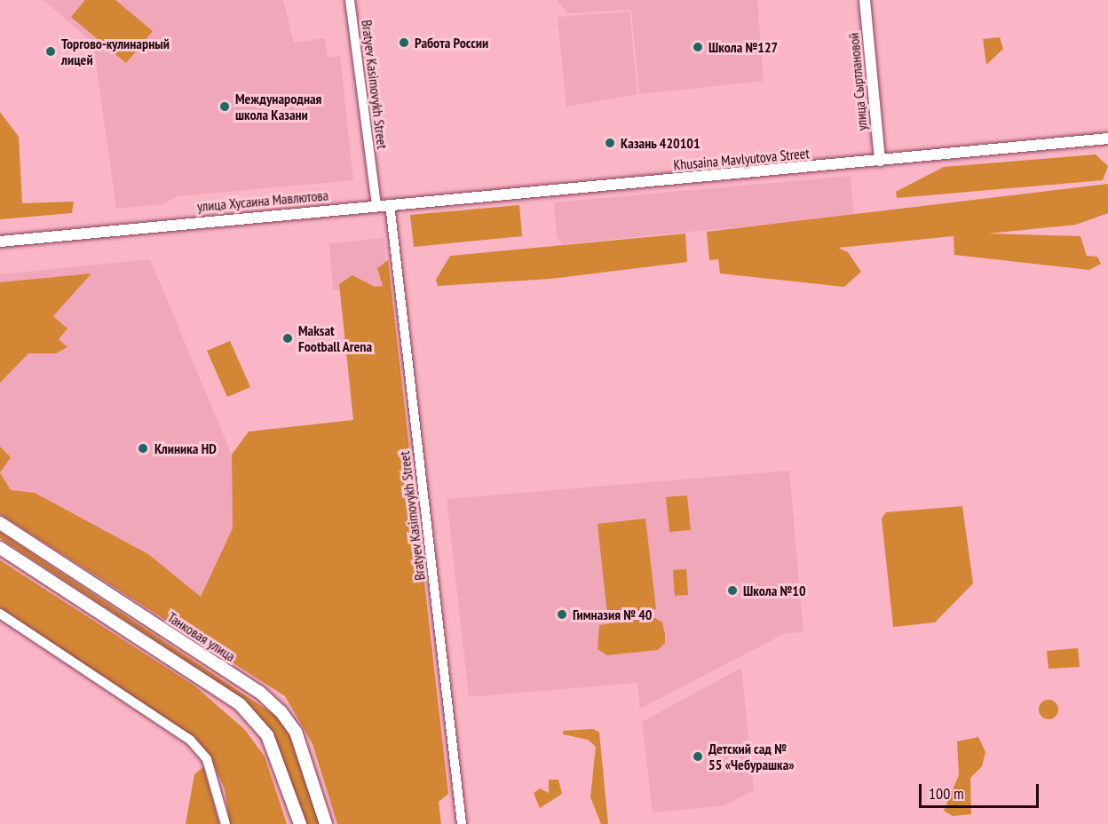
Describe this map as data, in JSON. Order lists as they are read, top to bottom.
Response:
{
  "streets": {
    "main road": ["Танковая улица"],
    "street": [
      "улица Сыртлановой",
      "Bratyev Kasimovykh Street",
      "Khusaina Mavlyutova Street",
      "улица Хусаина Мавлютова"
    ]
  },
  "crossings": [
    ["улица Сыртлановой", "Khusaina Mavlyutova Street"],
    ["Bratyev Kasimovykh Street", "Khusaina Mavlyutova Street"],
    ["Bratyev Kasimovykh Street", "улица Хусаина Мавлютова"],
    ["Khusaina Mavlyutova Street", "улица Хусаина Мавлютова"]
  ],
  "places": [
    "Работа России",
    "Школа №127",
    "Торгово-кулинарный лицей",
    "Международная школа Казани",
    "Казань 420101",
    "Maksat Football Arena",
    "Клиника HD",
    "Школа №10",
    "Гимназия № 40",
    "Детский сад № 55 «Чебурашка»"
  ],
  "scale_bar": "100 m"
}
